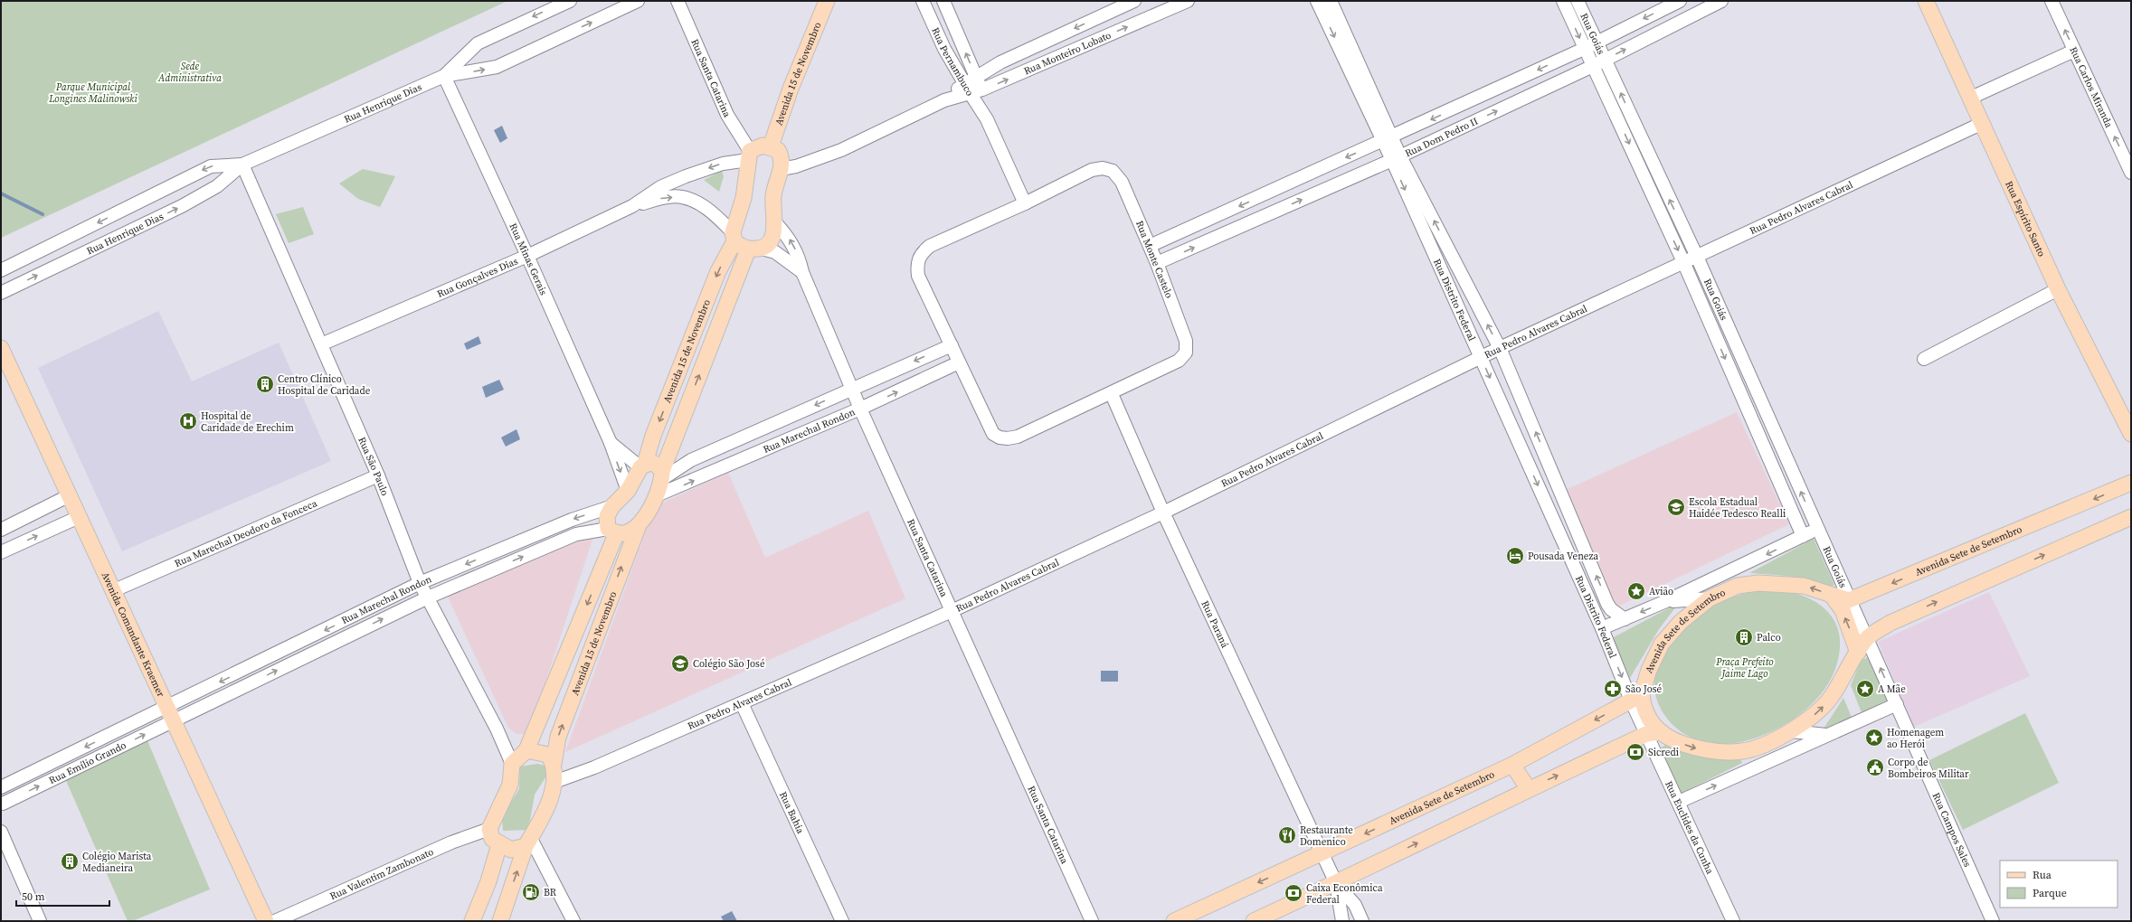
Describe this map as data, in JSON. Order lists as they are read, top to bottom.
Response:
{
  "streets": {
    "main road": [
      "Avenida 15 de Novembro",
      "Rua Espírito Santo",
      "Avenida Sete de Setembro",
      "Avenida Comandante Kraemer"
    ],
    "street": [
      "Rua Goiás",
      "Rua Monteiro Lobato",
      "Rua Pernambuco",
      "Rua Santa Catarina",
      "Rua Carlos Miranda",
      "Rua Henrique Dias",
      "Rua Dom Pedro II",
      "Rua Pedro Alvares Cabral",
      "Rua Minas Gerais",
      "Rua Monte Castelo",
      "Rua Gonçalves Dias",
      "Rua Distrito Federal",
      "Rua Marechal Rondon",
      "Rua São Paulo",
      "Rua Marechal Deodoro da Fonceca",
      "Rua Paraná",
      "Rua Emílio Grando",
      "Rua Bahia",
      "Rua Euclides da Cunha",
      "Rua Campos Sales",
      "Rua Valentim Zambonato"
    ]
  },
  "crossings": [
    ["Rua Goiás", "Rua Dom Pedro II"],
    ["Rua Goiás", "Rua Pedro Alvares Cabral"],
    ["Rua Goiás", "Avenida Sete de Setembro"],
    ["Rua Goiás", "Rua Campos Sales"],
    ["Rua Monteiro Lobato", "Rua Pernambuco"],
    ["Rua Monteiro Lobato", "Avenida 15 de Novembro"],
    ["Rua Pernambuco", "Rua Monte Castelo"],
    ["Avenida 15 de Novembro", "Rua Santa Catarina"],
    ["Avenida 15 de Novembro", "Rua Pedro Alvares Cabral"],
    ["Avenida 15 de Novembro", "Rua Minas Gerais"],
    ["Avenida 15 de Novembro", "Rua Gonçalves Dias"],
    ["Avenida 15 de Novembro", "Rua Marechal Rondon"],
    ["Avenida 15 de Novembro", "Rua São Paulo"],
    ["Rua Santa Catarina", "Rua Pedro Alvares Cabral"],
    ["Rua Santa Catarina", "Rua Gonçalves Dias"],
    ["Rua Santa Catarina", "Rua Marechal Rondon"],
    ["Rua Henrique Dias", "Rua Minas Gerais"],
    ["Rua Henrique Dias", "Rua São Paulo"],
    ["Rua Dom Pedro II", "Rua Monte Castelo"],
    ["Rua Dom Pedro II", "Rua Distrito Federal"],
    ["Rua Pedro Alvares Cabral", "Rua Espírito Santo"],
    ["Rua Pedro Alvares Cabral", "Rua Distrito Federal"],
    ["Rua Pedro Alvares Cabral", "Rua Paraná"],
    ["Rua Pedro Alvares Cabral", "Rua Bahia"],
    ["Rua Minas Gerais", "Rua Gonçalves Dias"],
    ["Rua Monte Castelo", "Rua Marechal Rondon"],
    ["Rua Monte Castelo", "Rua Paraná"],
    ["Rua Gonçalves Dias", "Rua São Paulo"],
    ["Rua Distrito Federal", "Avenida Sete de Setembro"],
    ["Rua Marechal Rondon", "Rua São Paulo"],
    ["Rua Marechal Rondon", "Avenida Comandante Kraemer"],
    ["Rua Marechal Rondon", "Rua Emílio Grando"],
    ["Rua São Paulo", "Rua Marechal Deodoro da Fonceca"],
    ["Rua Marechal Deodoro da Fonceca", "Avenida Comandante Kraemer"],
    ["Avenida Sete de Setembro", "Rua Paraná"],
    ["Avenida Comandante Kraemer", "Rua Emílio Grando"]
  ],
  "one_way": ["Rua Carlos Miranda"],
  "parks": ["Sede Administrativa", "Parque Municipal Longines Malinowski", "Praça Prefeito Jaime Lago"],
  "places": {
    "building": ["Centro Clínico Hospital de Caridade", "Palco", "Colégio Marista Medianeira"],
    "hospital": ["Hospital de Caridade de Erechim"],
    "school or university": ["Escola Estadual Haidée Tedesco Realli", "Colégio São José"],
    "hotel": ["Pousada Veneza"],
    "place": ["Avião", "A Mãe", "Homenagem ao Herói"],
    "pharmacy": ["São José"],
    "bank": ["Sicredi", "Caixa Econômica Federal"],
    "public building": ["Corpo de Bombeiros Militar"],
    "restaurant": ["Restaurante Domenico"],
    "fuel station": ["BR"]
  },
  "legend": ["Rua", "Parque"],
  "scale_bar": "50 m"
}
